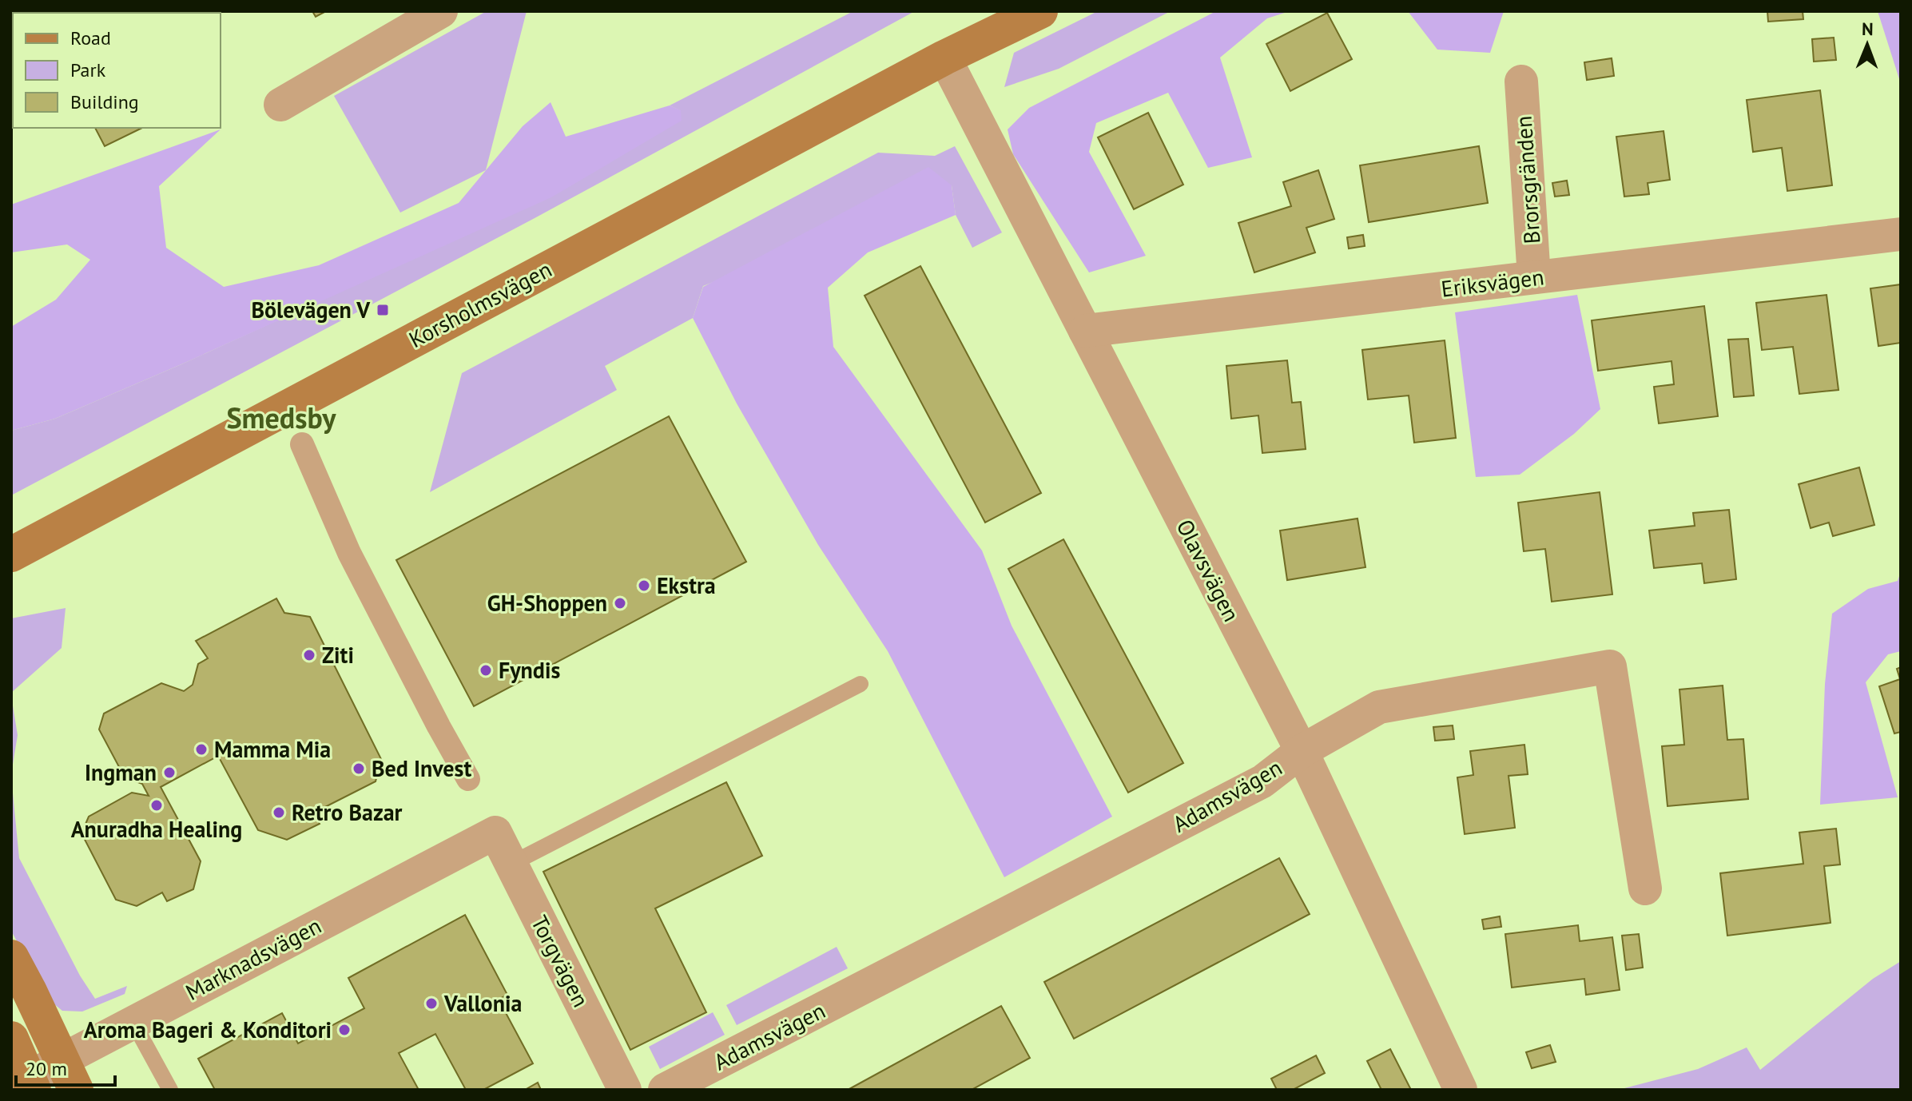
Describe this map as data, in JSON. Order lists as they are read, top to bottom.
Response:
{
  "streets": {
    "main road": ["Korsholmsvägen"],
    "street": [
      "Brorsgränden",
      "Eriksvägen",
      "Olavsvägen",
      "Adamsvägen",
      "Marknadsvägen",
      "Torgvägen"
    ]
  },
  "crossings": [
    ["Brorsgränden", "Eriksvägen"],
    ["Eriksvägen", "Olavsvägen"],
    ["Korsholmsvägen", "Olavsvägen"],
    ["Olavsvägen", "Adamsvägen"],
    ["Marknadsvägen", "Torgvägen"]
  ],
  "districts": ["Smedsby"],
  "places": {
    "transit": ["Bölevägen V"],
    "other": [
      "Ekstra",
      "GH-Shoppen",
      "Ziti",
      "Fyndis",
      "Mamma Mia",
      "Bed Invest",
      "Ingman",
      "Anuradha Healing",
      "Retro Bazar",
      "Vallonia",
      "Aroma Bageri & Konditori"
    ]
  },
  "legend": ["Road", "Park", "Building"],
  "scale_bar": "20 m",
  "north": "top"
}
